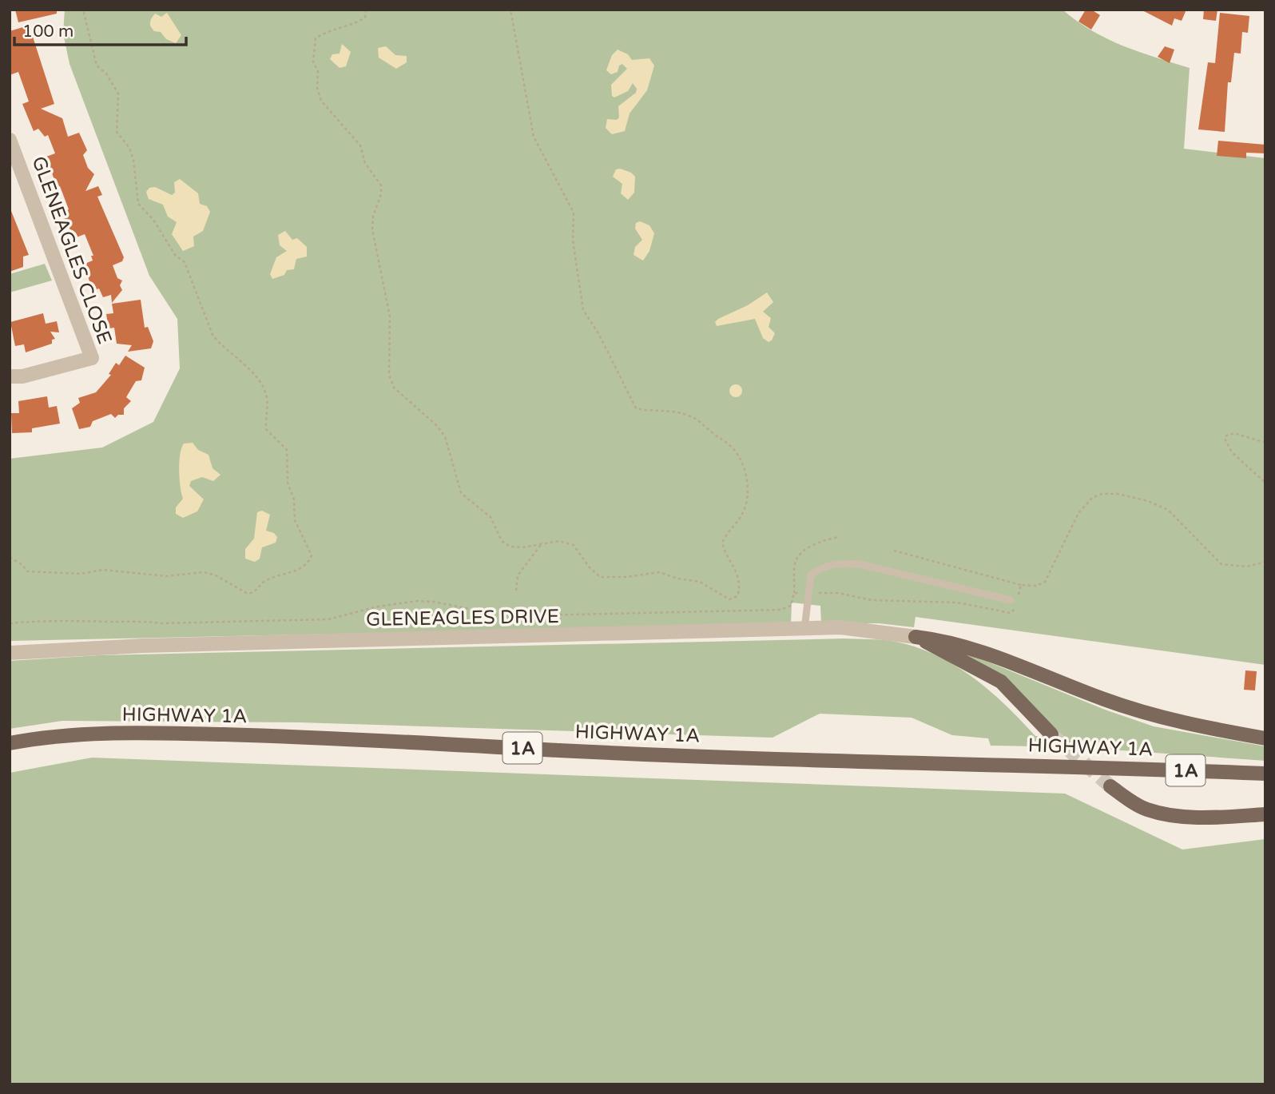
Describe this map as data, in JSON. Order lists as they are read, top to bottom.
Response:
{
  "streets": {
    "main road": ["HIGHWAY 1A", "1A"],
    "street": ["GLENEAGLES CLOSE", "GLENEAGLES DRIVE"]
  },
  "scale_bar": "100 m"
}
